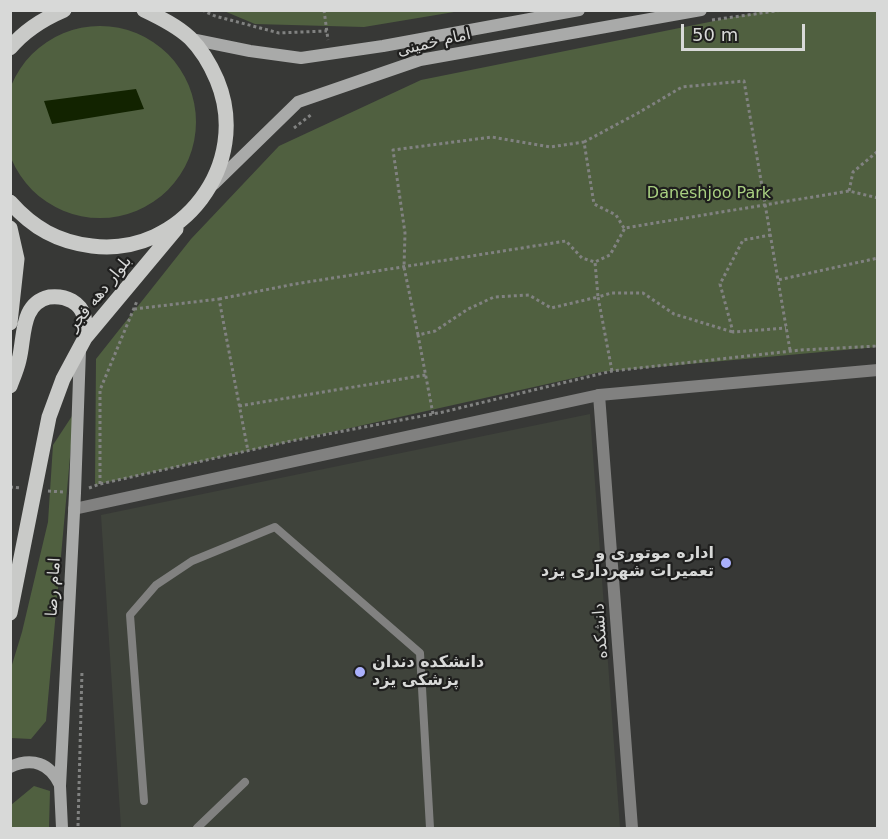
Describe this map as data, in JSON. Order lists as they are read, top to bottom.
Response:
{
  "streets": {
    "main road": ["امام خمینی", "بلوار دهه فجر", "امام رضا"],
    "street": ["دانشکده"]
  },
  "crossings": [
    ["بلوار دهه فجر", "امام رضا"]
  ],
  "parks": ["Daneshjoo Park"],
  "places": ["اداره موتوری و تعمیرات شهرداری یزد", "دانشکده دندان پزشکی یزد"],
  "scale_bar": "50 m"
}
